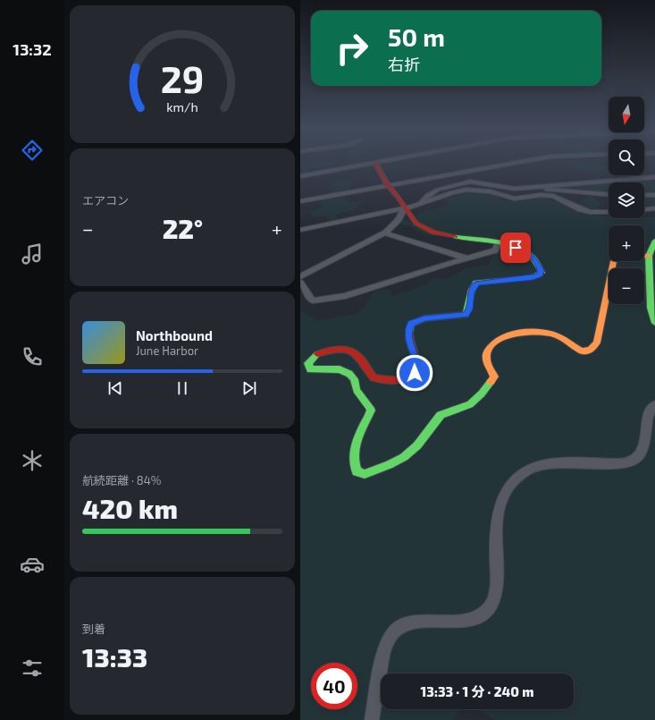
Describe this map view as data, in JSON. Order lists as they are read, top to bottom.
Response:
{
  "north": "bottom",
  "page": {
    "tabs": "13:32",
    "turn": ["50 m", "右折"],
    "map_buttons": ["+", "−"],
    "tile": [
      "エアコン",
      ["航続距離 · 84%", "420 km"],
      ["到着", "13:33"]
    ],
    "heat": ["−", "22°", "+"],
    "song": ["Northbound", "June Harbor"],
    "limit": "40",
    "trip": "13:33 · 1 分 · 240 m",
    "gauge": ["29", "km/h"]
  }
}
